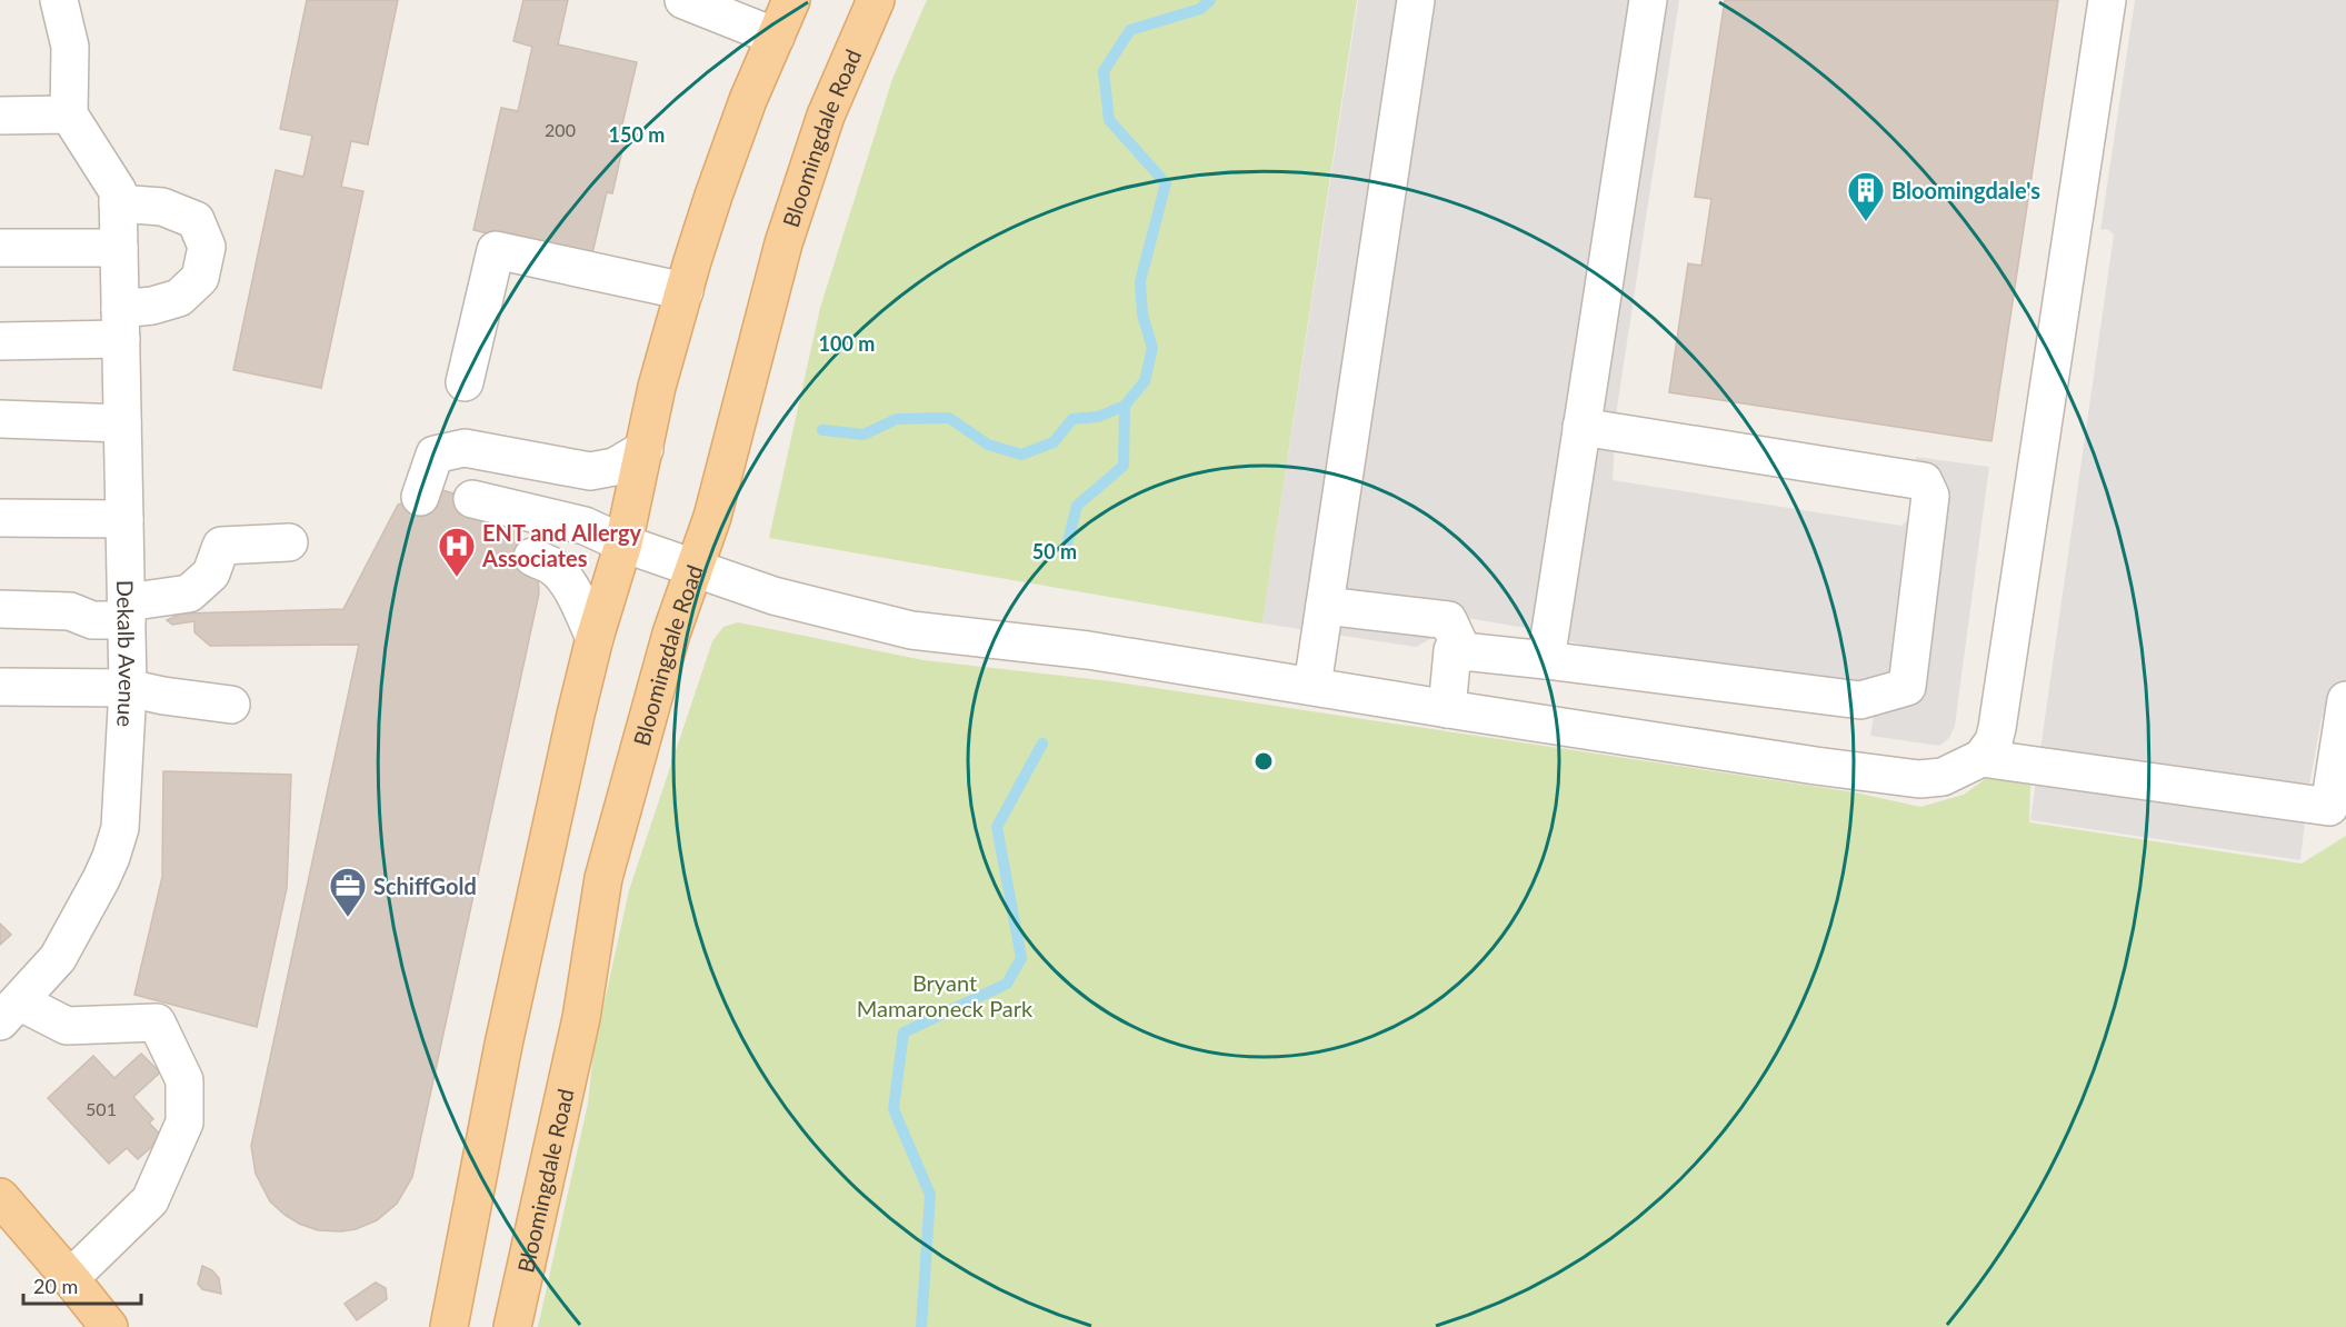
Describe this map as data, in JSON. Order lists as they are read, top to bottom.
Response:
{
  "streets": {
    "main road": ["Bloomingdale Road"],
    "street": ["Dekalb Avenue"]
  },
  "parks": ["Bryant Mamaroneck Park"],
  "places": {
    "building": ["Bloomingdale's"],
    "hospital": ["ENT and Allergy Associates"],
    "office": ["SchiffGold"]
  },
  "house_numbers": ["200", "501"],
  "scale_bar": "20 m",
  "rings": ["150 m", "100 m", "50 m"]
}
